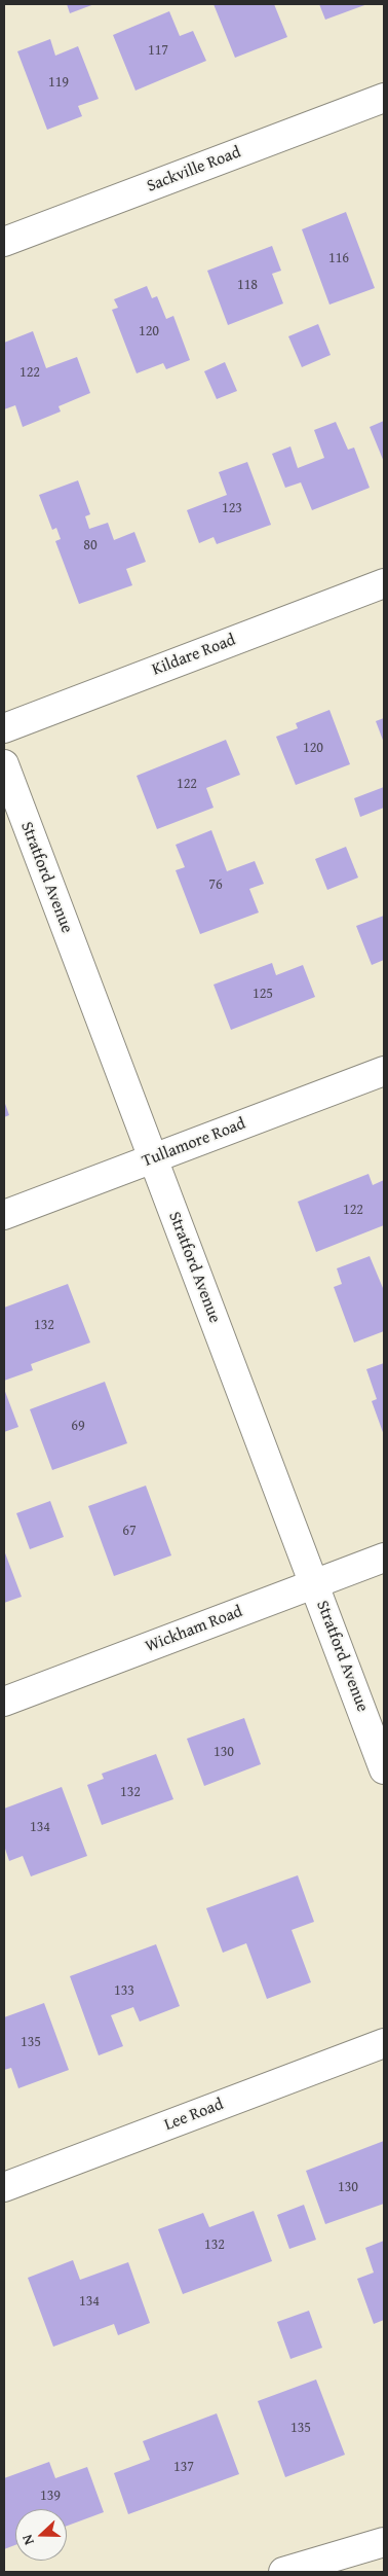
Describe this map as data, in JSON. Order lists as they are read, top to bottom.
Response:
{
  "streets": {
    "street": [
      "Sackville Road",
      "Kildare Road",
      "Stratford Avenue",
      "Tullamore Road",
      "Wickham Road",
      "Lee Road"
    ]
  },
  "crossings": [
    ["Stratford Avenue", "Tullamore Road"],
    ["Stratford Avenue", "Wickham Road"]
  ],
  "house_numbers": [
    "117",
    "119",
    "116",
    "118",
    "120",
    "122",
    "123",
    "80",
    "120",
    "122",
    "76",
    "125",
    "122",
    "132",
    "69",
    "67",
    "130",
    "132",
    "134",
    "133",
    "135",
    "130",
    "132",
    "134",
    "135",
    "137",
    "139"
  ],
  "north": "left"
}
